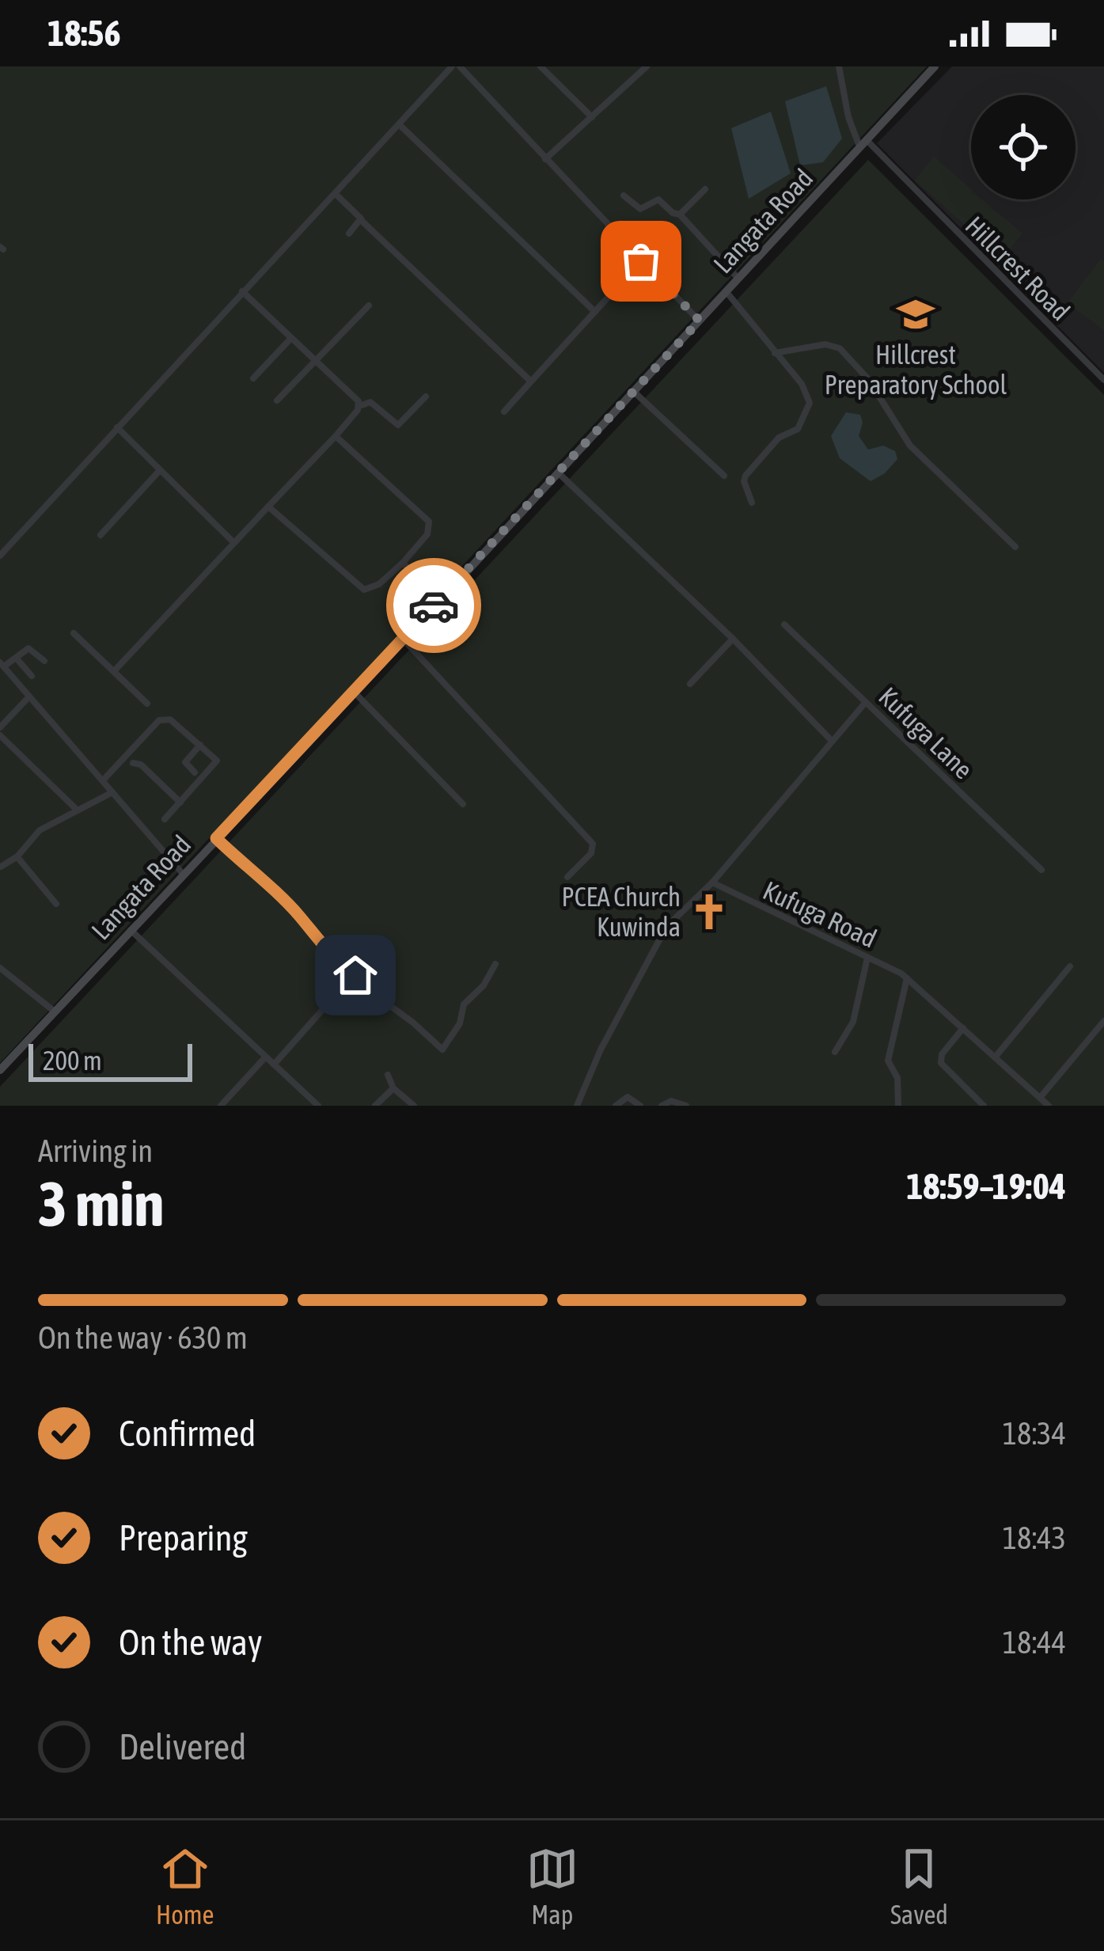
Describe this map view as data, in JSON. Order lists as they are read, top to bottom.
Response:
{
  "streets": {
    "main road": ["Langata Road"],
    "street": ["Hillcrest Road", "Kufuga Lane", "Kufuga Road"]
  },
  "crossings": [
    ["Langata Road", "Hillcrest Road"]
  ],
  "places": {
    "school or university": ["Hillcrest Preparatory School"],
    "church": ["PCEA Church Kuwinda"]
  },
  "scale_bar": "200 m",
  "page": {
    "status": "18:56",
    "scale": "200 m",
    "heading": ["3 min", "Arriving in", "18:59–19:04"],
    "bar": "On the way · 630 m",
    "list": [
      ["Confirmed", "18:34"],
      ["Preparing", "18:43"],
      ["On the way", "18:44"],
      "Delivered"
    ],
    "tabs": ["Home", "Map", "Saved"]
  }
}
